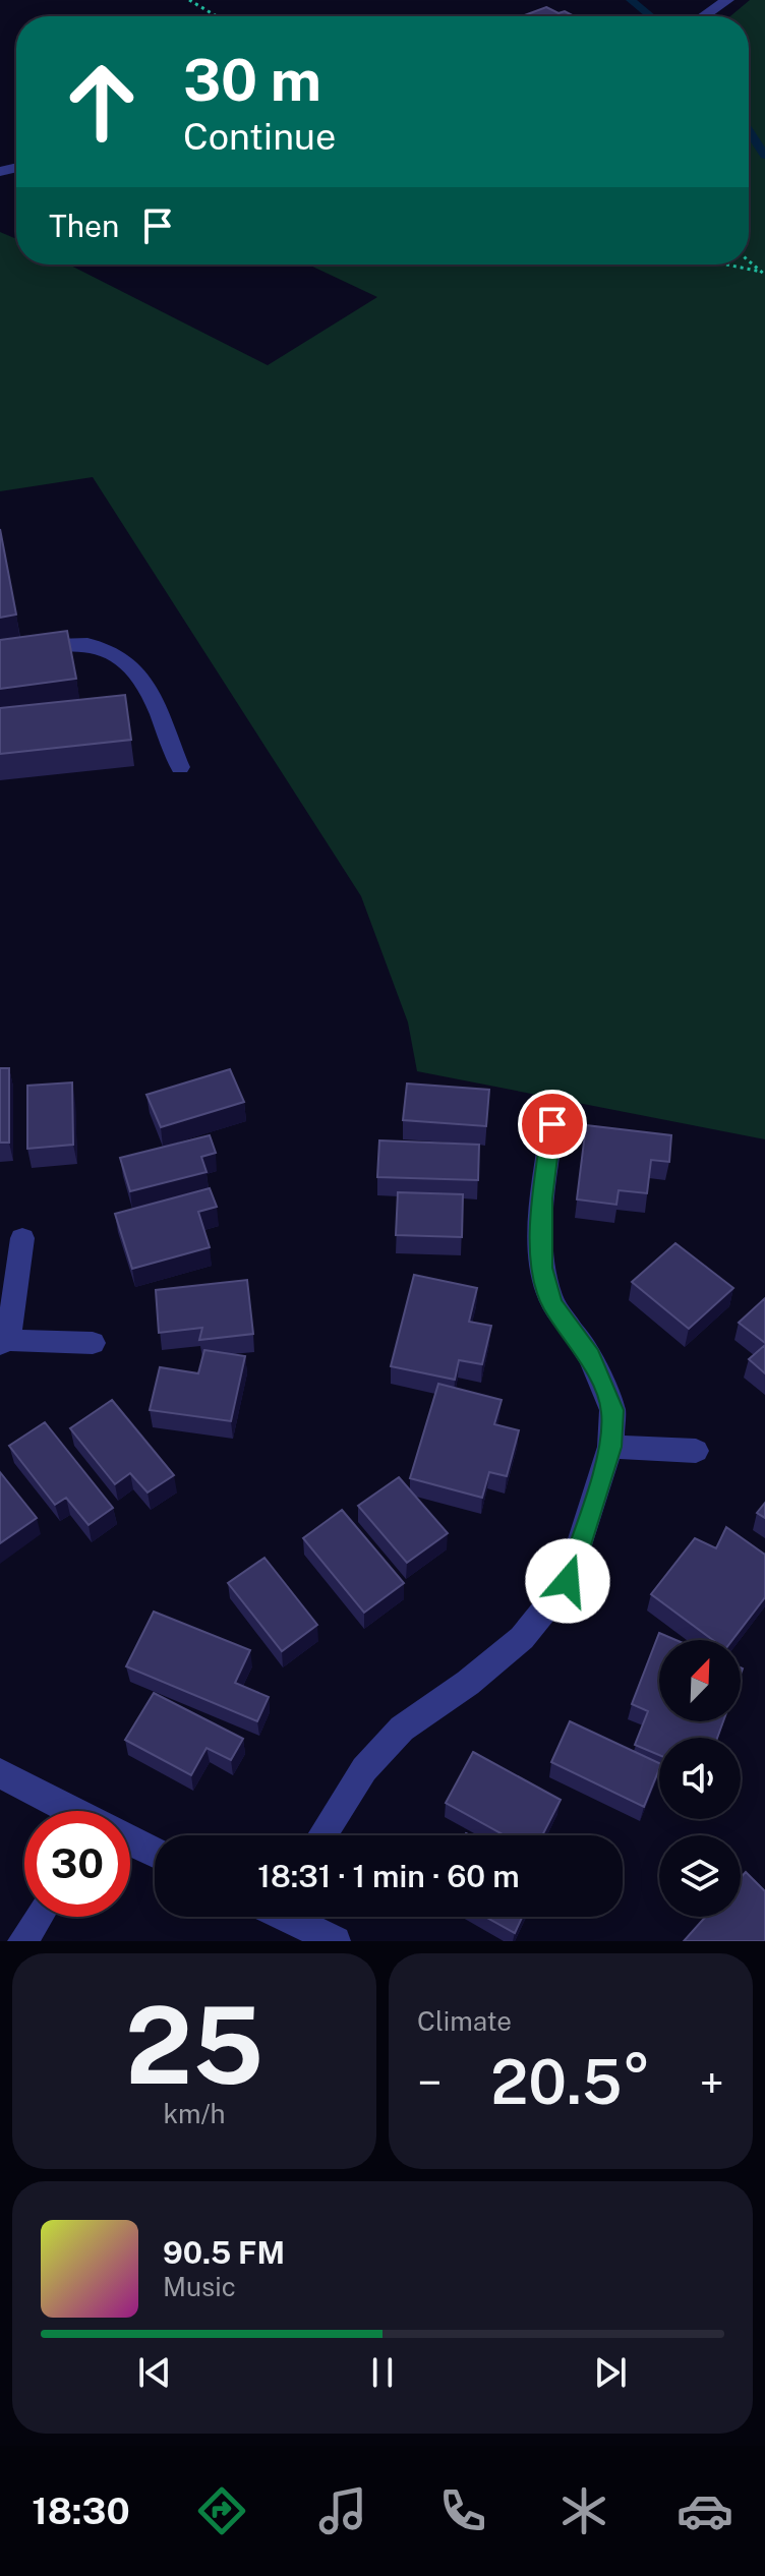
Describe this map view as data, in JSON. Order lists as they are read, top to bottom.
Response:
{
  "north": "top right",
  "page": {
    "turn": ["30 m", "Continue"],
    "then": "Then",
    "limit": "30",
    "trip": "18:31 · 1 min · 60 m",
    "tile": [
      ["25", "km/h"],
      "Climate"
    ],
    "heat": ["−", "20.5°", "+"],
    "song": ["90.5 FM", "Music"],
    "tabs": "18:30"
  }
}
